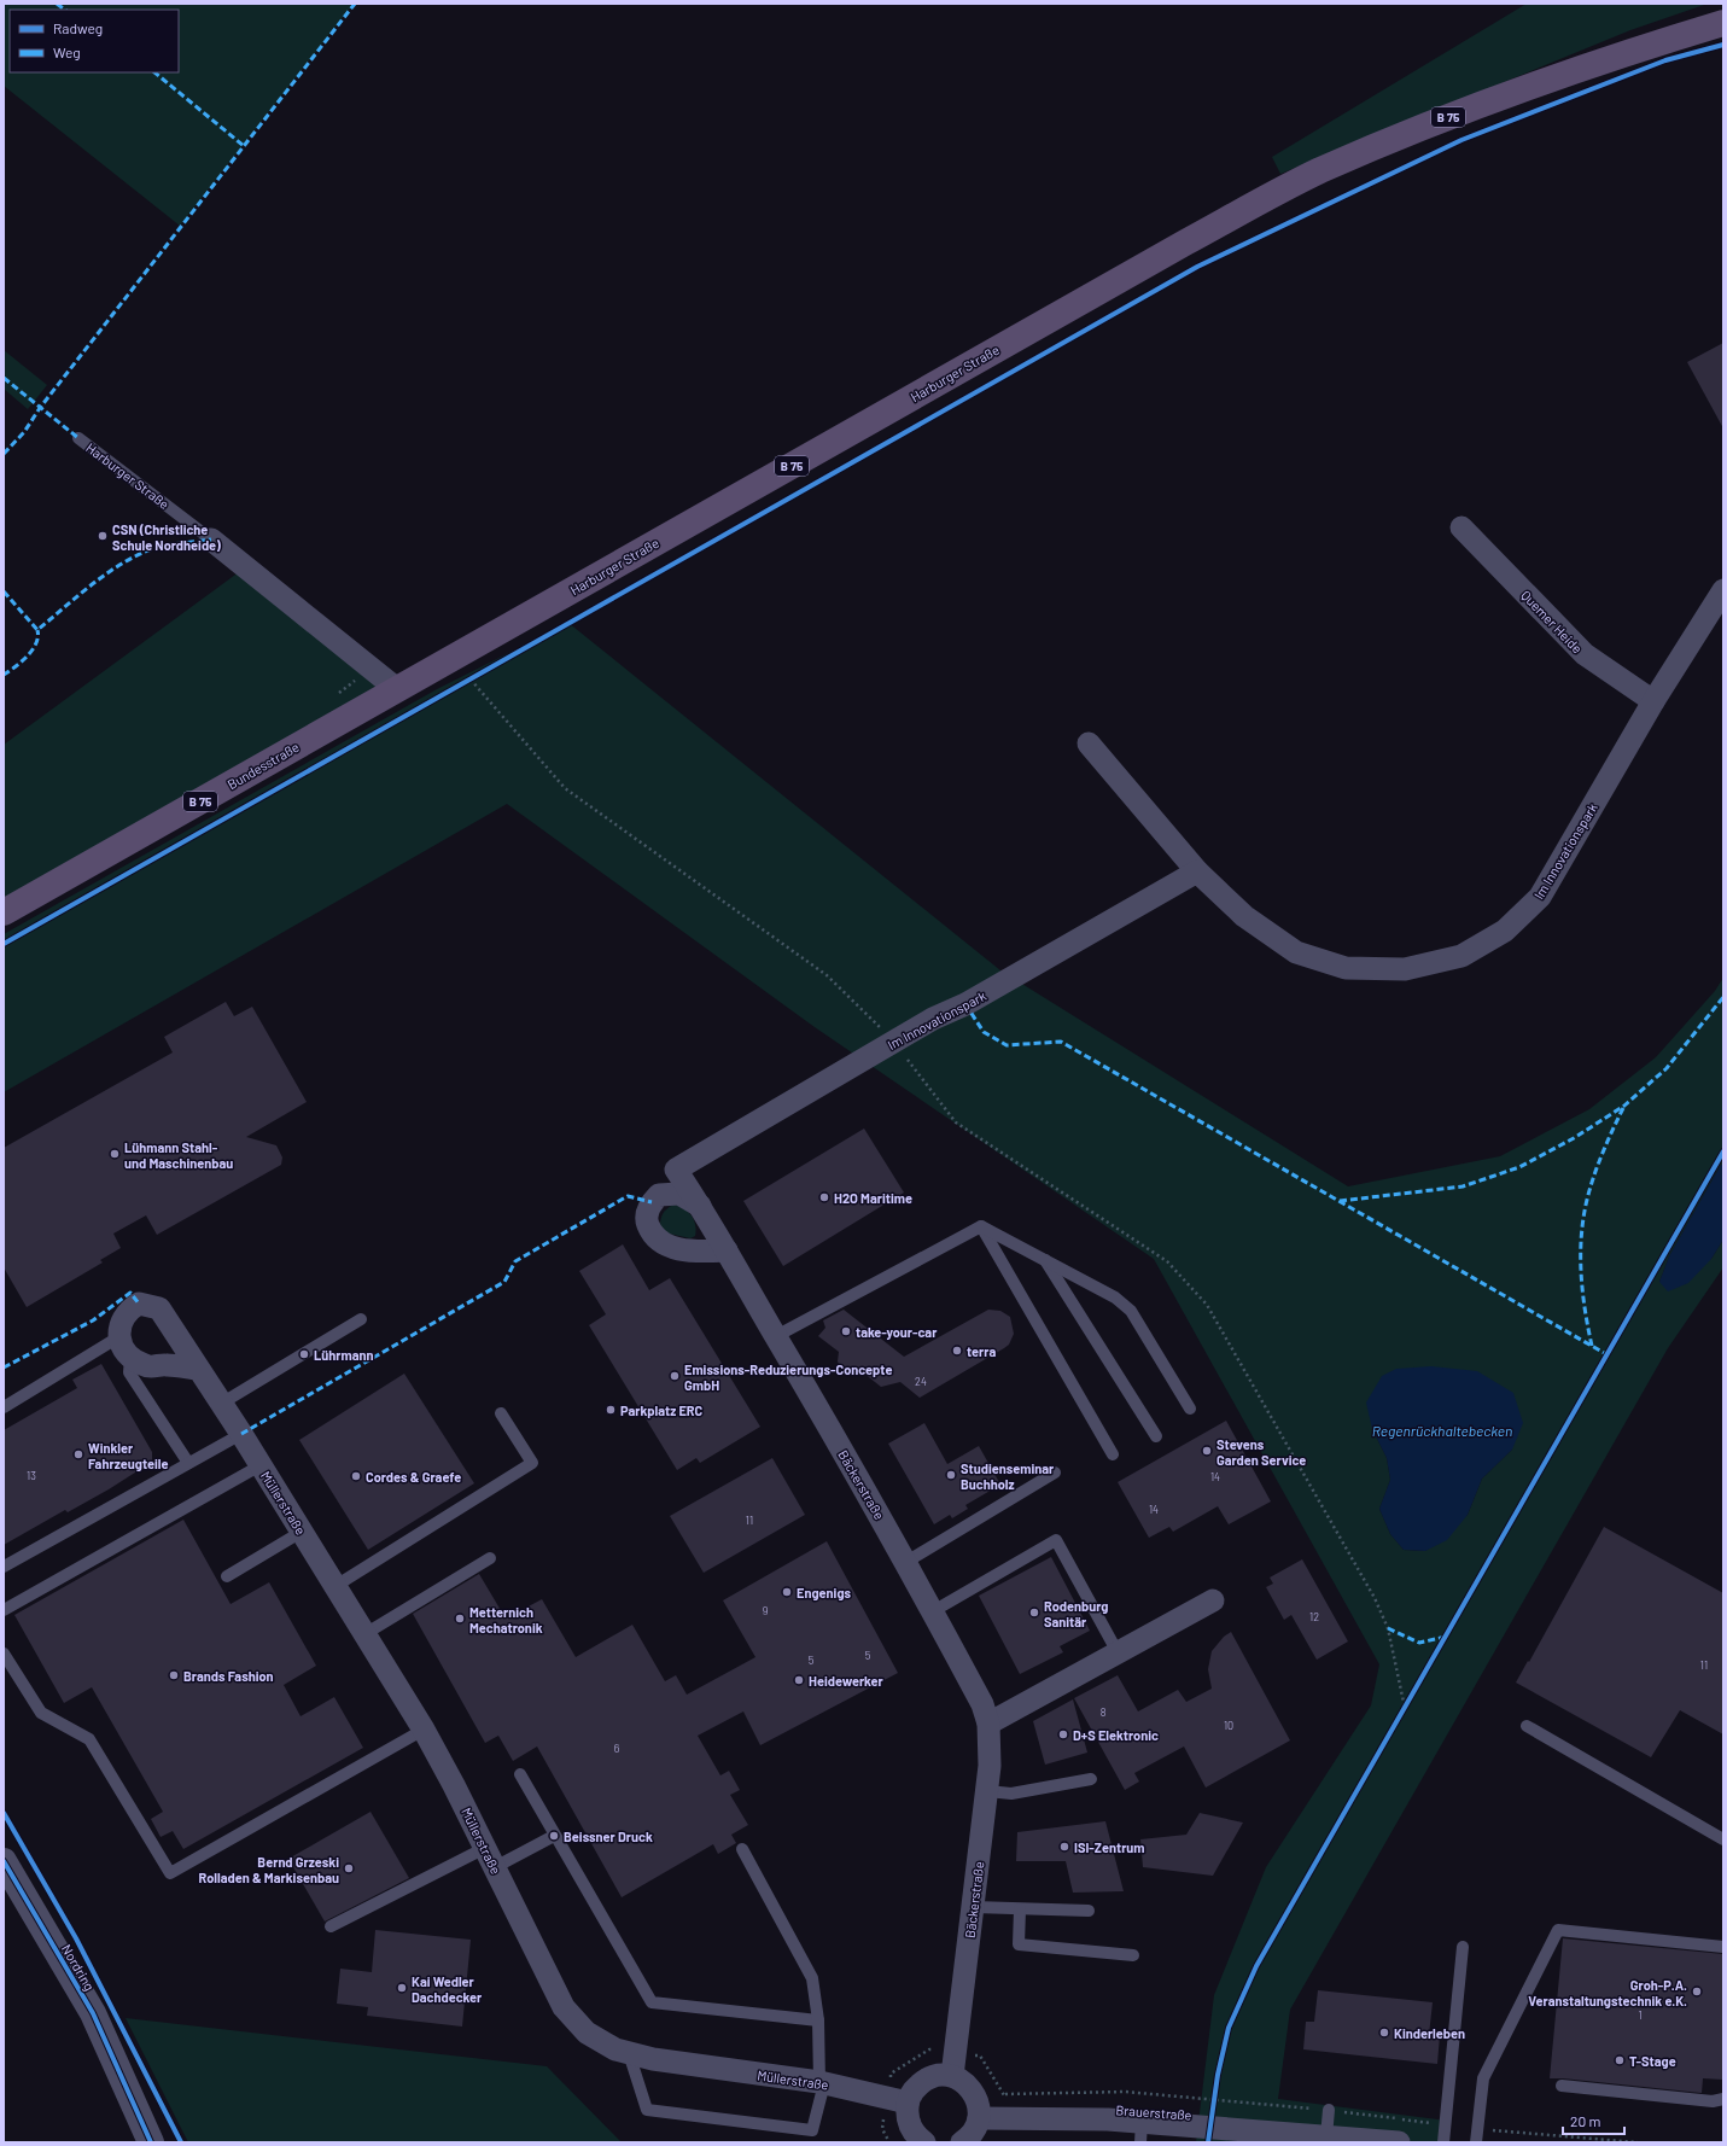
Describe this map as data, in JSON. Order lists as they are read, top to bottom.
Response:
{
  "streets": {
    "main road": ["B 75", "Harburger Straße", "Bundesstraße"],
    "street": [
      "Quemer Heide",
      "Im Innovationspark",
      "Bäckerstraße",
      "Müllerstraße",
      "Nordring",
      "Brauerstraße"
    ]
  },
  "crossings": [
    ["Harburger Straße", "Bundesstraße"],
    ["Quemer Heide", "Im Innovationspark"],
    ["Im Innovationspark", "Bäckerstraße"]
  ],
  "water": ["Regenrückhaltebecken"],
  "places": [
    "CSN (Christliche Schule Nordheide)",
    "Lühmann Stahl- und Maschinenbau",
    "H2O Maritime",
    "take-your-car",
    "terra",
    "Lührmann",
    "Emissions-Reduzierungs-Concepte GmbH",
    "Parkplatz ERC",
    "Stevens Garden Service",
    "Winkler Fahrzeugteile",
    "Studienseminar Buchholz",
    "Cordes & Graefe",
    "Engenigs",
    "Rodenburg Sanitär",
    "Metternich Mechatronik",
    "Brands Fashion",
    "Heidewerker",
    "D+S Elektronic",
    "Beissner Druck",
    "ISI-Zentrum",
    "Bernd Grzeski Rolladen & Markisenbau",
    "Kai Wedler Dachdecker",
    "Groh-P.A. Veranstaltungstechnik e.K.",
    "Kinderleben",
    "T-Stage"
  ],
  "house_numbers": [
    "24",
    "13",
    "14",
    "14",
    "11",
    "9",
    "12",
    "5",
    "5",
    "11",
    "8",
    "10",
    "6",
    "1"
  ],
  "legend": ["Radweg", "Weg"],
  "scale_bar": "20 m"
}
